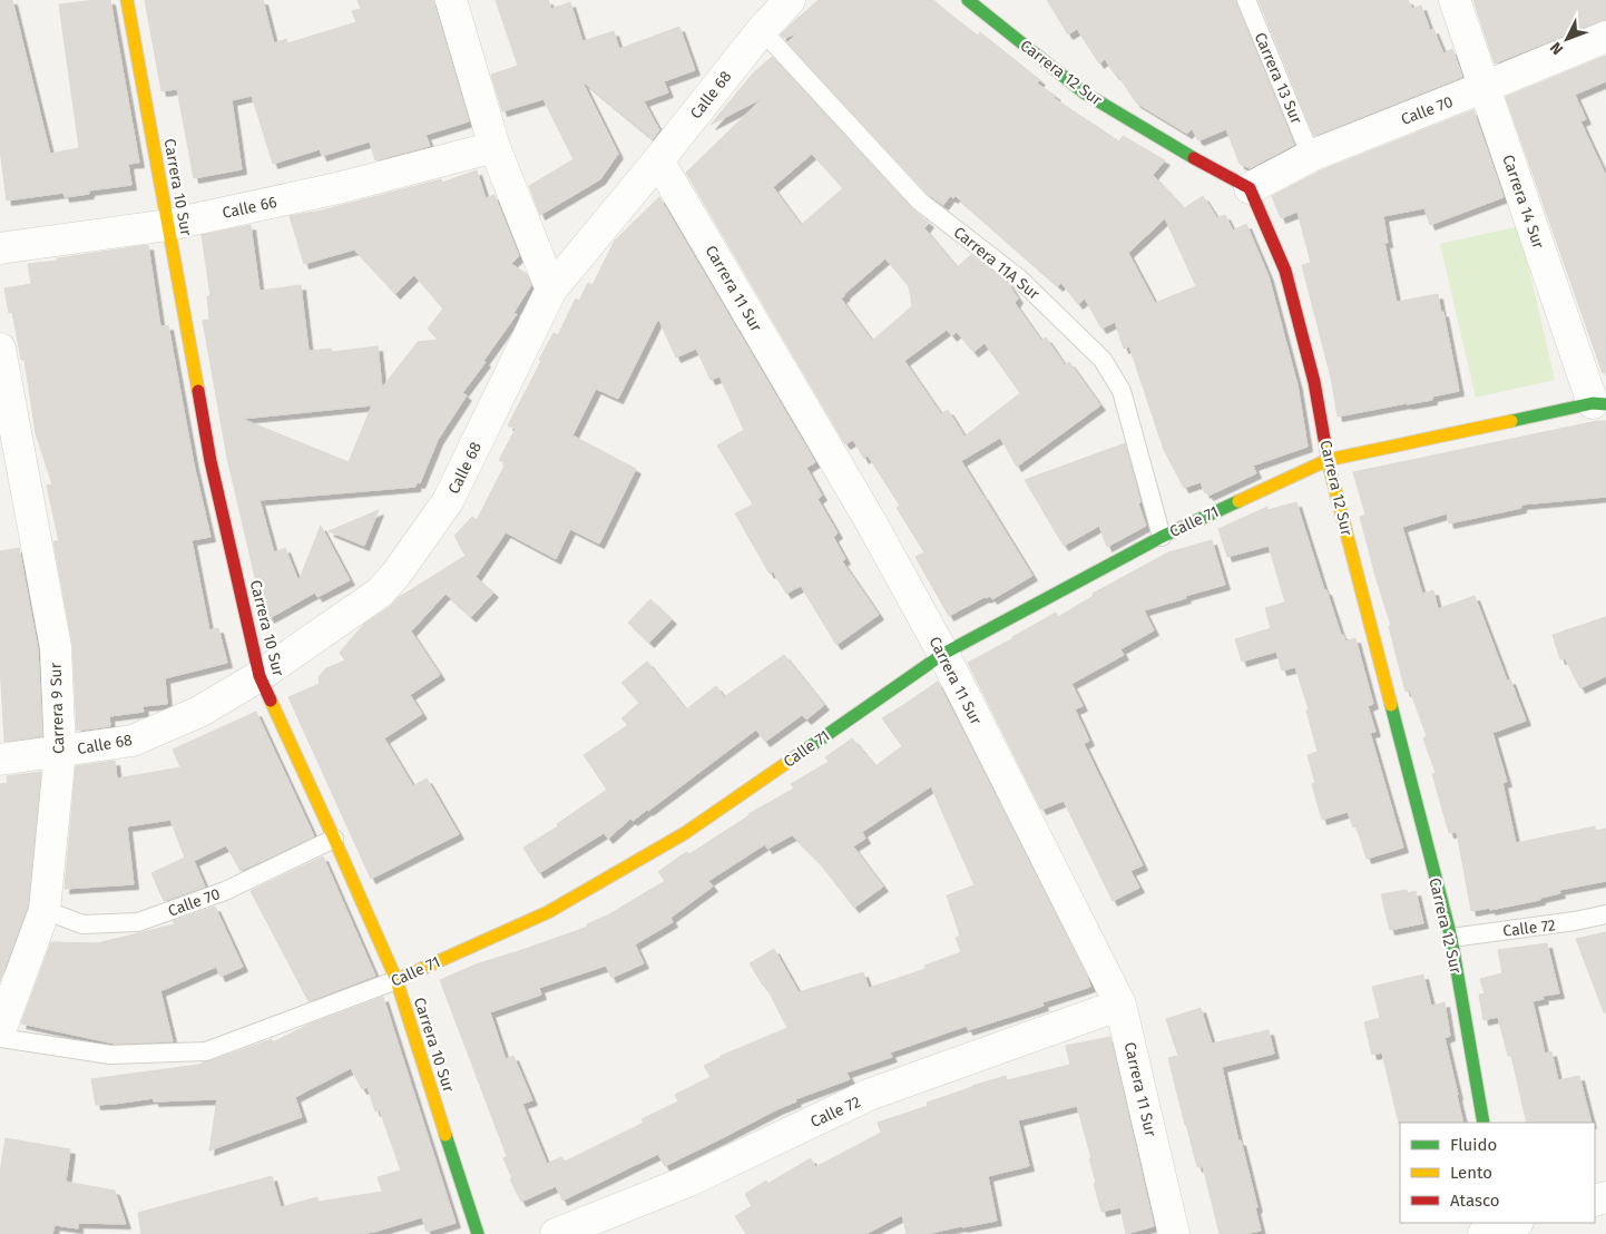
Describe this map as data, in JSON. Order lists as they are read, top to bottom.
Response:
{
  "streets": {
    "street": [
      "Carrera 12 Sur",
      "Calle 68",
      "Calle 70",
      "Carrera 10 Sur",
      "Carrera 14 Sur",
      "Calle 66",
      "Carrera 11 Sur",
      "Calle 71",
      "Carrera 9 Sur",
      "Calle 72"
    ],
    "lane": ["Carrera 13 Sur", "Carrera 11A Sur"]
  },
  "crossings": [
    ["Carrera 12 Sur", "Calle 70"],
    ["Carrera 12 Sur", "Calle 71"],
    ["Carrera 12 Sur", "Calle 72"],
    ["Carrera 13 Sur", "Calle 70"],
    ["Calle 68", "Carrera 10 Sur"],
    ["Calle 68", "Carrera 11A Sur"],
    ["Calle 68", "Carrera 11 Sur"],
    ["Calle 68", "Carrera 9 Sur"],
    ["Calle 70", "Carrera 10 Sur"],
    ["Calle 70", "Carrera 14 Sur"],
    ["Calle 70", "Carrera 9 Sur"],
    ["Carrera 10 Sur", "Calle 66"],
    ["Carrera 10 Sur", "Calle 71"],
    ["Carrera 14 Sur", "Calle 71"],
    ["Carrera 11A Sur", "Calle 71"],
    ["Carrera 11 Sur", "Calle 71"],
    ["Carrera 11 Sur", "Calle 72"]
  ],
  "legend": ["Fluido", "Lento", "Atasco"],
  "north": "bottom left"
}
